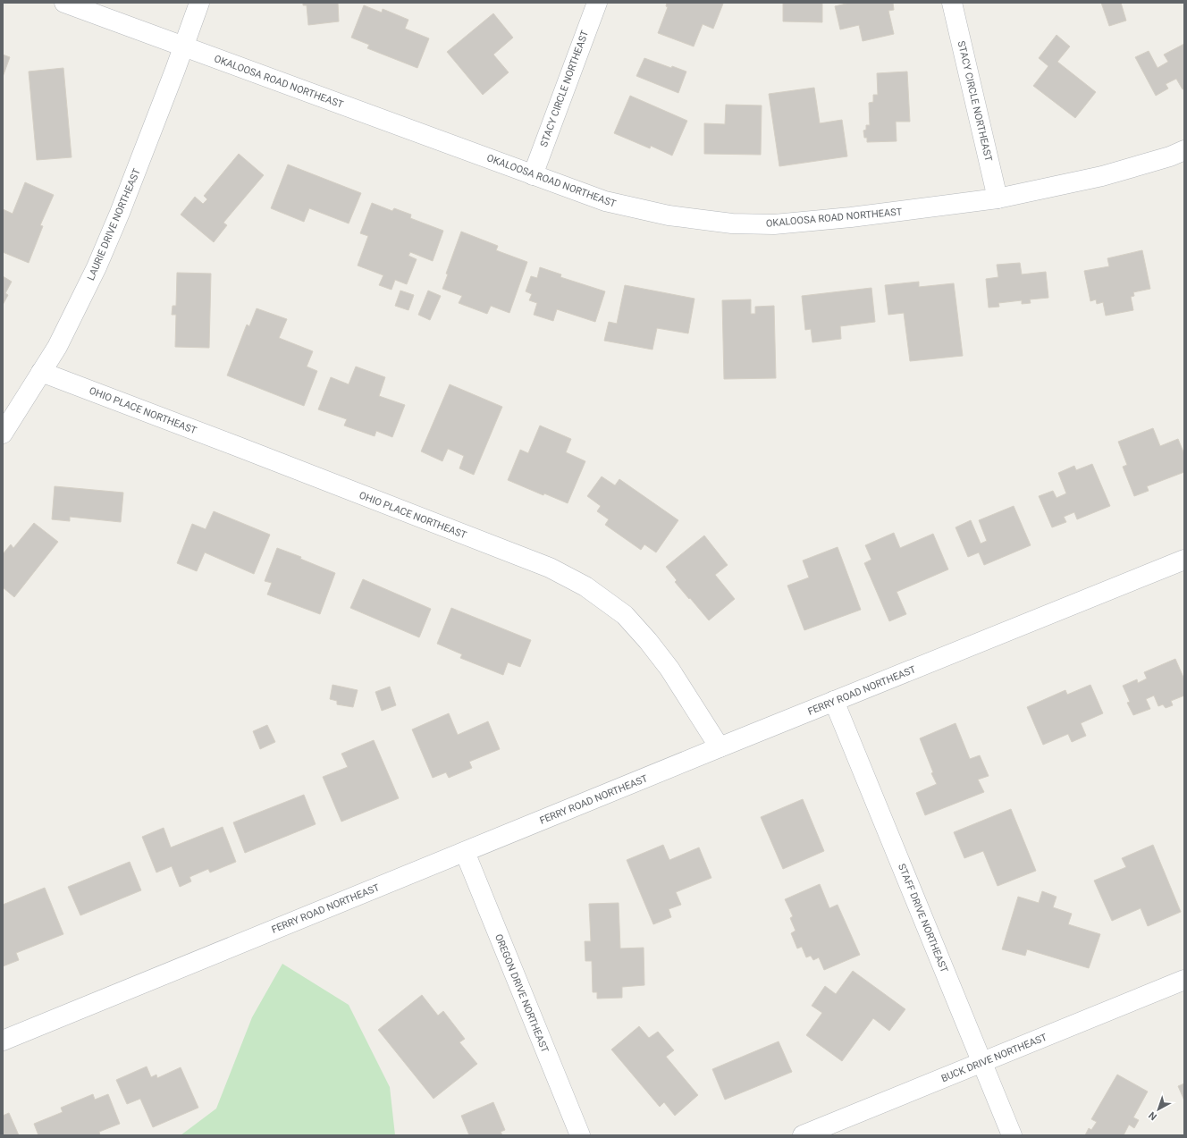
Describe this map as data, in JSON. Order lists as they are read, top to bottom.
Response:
{
  "streets": {
    "street": [
      "OKALOOSA ROAD NORTHEAST",
      "STACY CIRCLE NORTHEAST",
      "LAURIE DRIVE NORTHEAST",
      "OHIO PLACE NORTHEAST",
      "FERRY ROAD NORTHEAST",
      "STAFF DRIVE NORTHEAST",
      "OREGON DRIVE NORTHEAST",
      "BUCK DRIVE NORTHEAST"
    ]
  },
  "crossings": [
    ["OKALOOSA ROAD NORTHEAST", "STACY CIRCLE NORTHEAST"],
    ["OKALOOSA ROAD NORTHEAST", "LAURIE DRIVE NORTHEAST"],
    ["LAURIE DRIVE NORTHEAST", "OHIO PLACE NORTHEAST"],
    ["OHIO PLACE NORTHEAST", "FERRY ROAD NORTHEAST"],
    ["FERRY ROAD NORTHEAST", "STAFF DRIVE NORTHEAST"],
    ["FERRY ROAD NORTHEAST", "OREGON DRIVE NORTHEAST"],
    ["STAFF DRIVE NORTHEAST", "BUCK DRIVE NORTHEAST"]
  ],
  "north": "bottom left"
}
